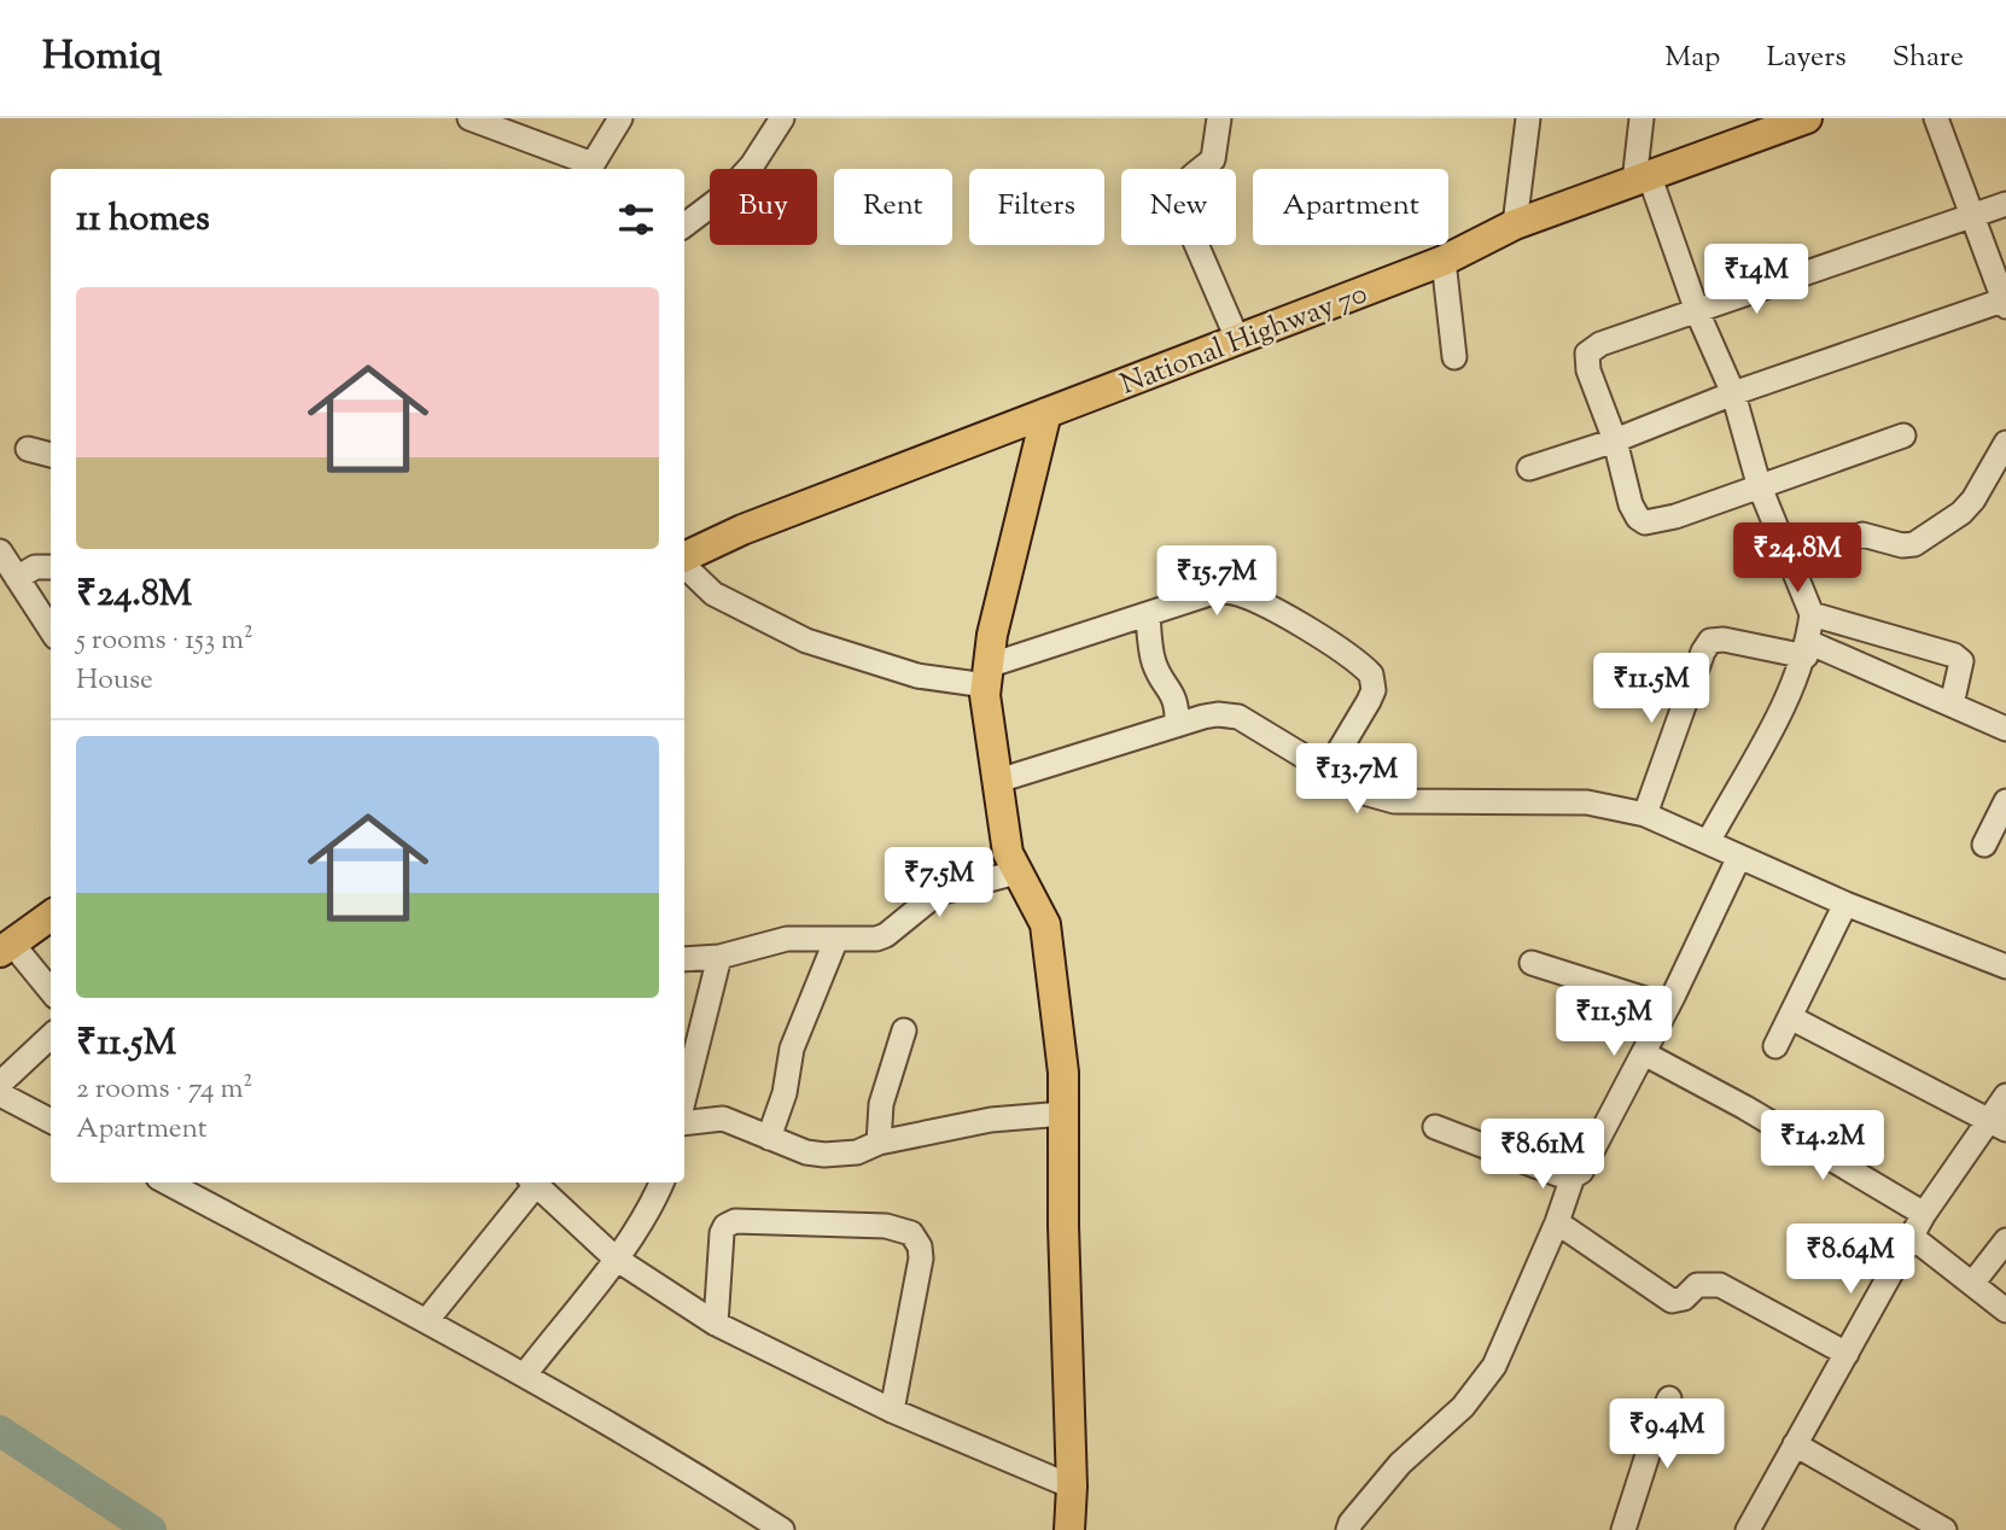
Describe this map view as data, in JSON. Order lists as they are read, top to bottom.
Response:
{
  "streets": {
    "main road": ["National Highway 70"]
  },
  "page": {
    "header": "Homiq",
    "nav": ["Map", "Layers", "Share"],
    "chip": [
      "Buy",
      "Rent",
      "Filters",
      "New",
      "Apartment"
    ],
    "heading": "11 homes",
    "price": [
      "₹14M",
      "₹24.8M",
      "₹15.7M",
      "₹11.5M",
      "₹13.7M",
      "₹7.5M",
      "₹11.5M",
      "₹14.2M",
      "₹8.61M",
      "₹8.64M",
      "₹9.4M"
    ],
    "list": [
      {
        "name": "₹24.8M",
        "note": "5 rooms · 153 m² · House"
      },
      {
        "name": "₹11.5M",
        "note": "2 rooms · 74 m² · Apartment"
      }
    ]
  }
}
